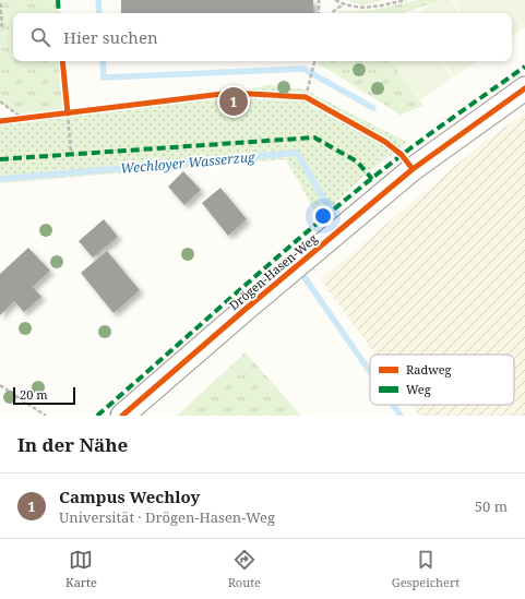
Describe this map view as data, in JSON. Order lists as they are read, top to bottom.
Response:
{
  "streets": {
    "street": ["Drögen-Hasen-Weg"]
  },
  "water": ["Wechloyer Wasserzug"],
  "legend": ["Radweg", "Weg"],
  "scale_bar": "20 m",
  "page": {
    "search": "Hier suchen",
    "pins": "1",
    "scale": "20 m",
    "heading": "In der Nähe",
    "list": [
      {
        "mark": "1",
        "name": "Campus Wechloy",
        "note": "Universität · Drögen-Hasen-Weg",
        "value": "50 m"
      }
    ],
    "nav": ["Karte", "Route", "Gespeichert"]
  }
}
